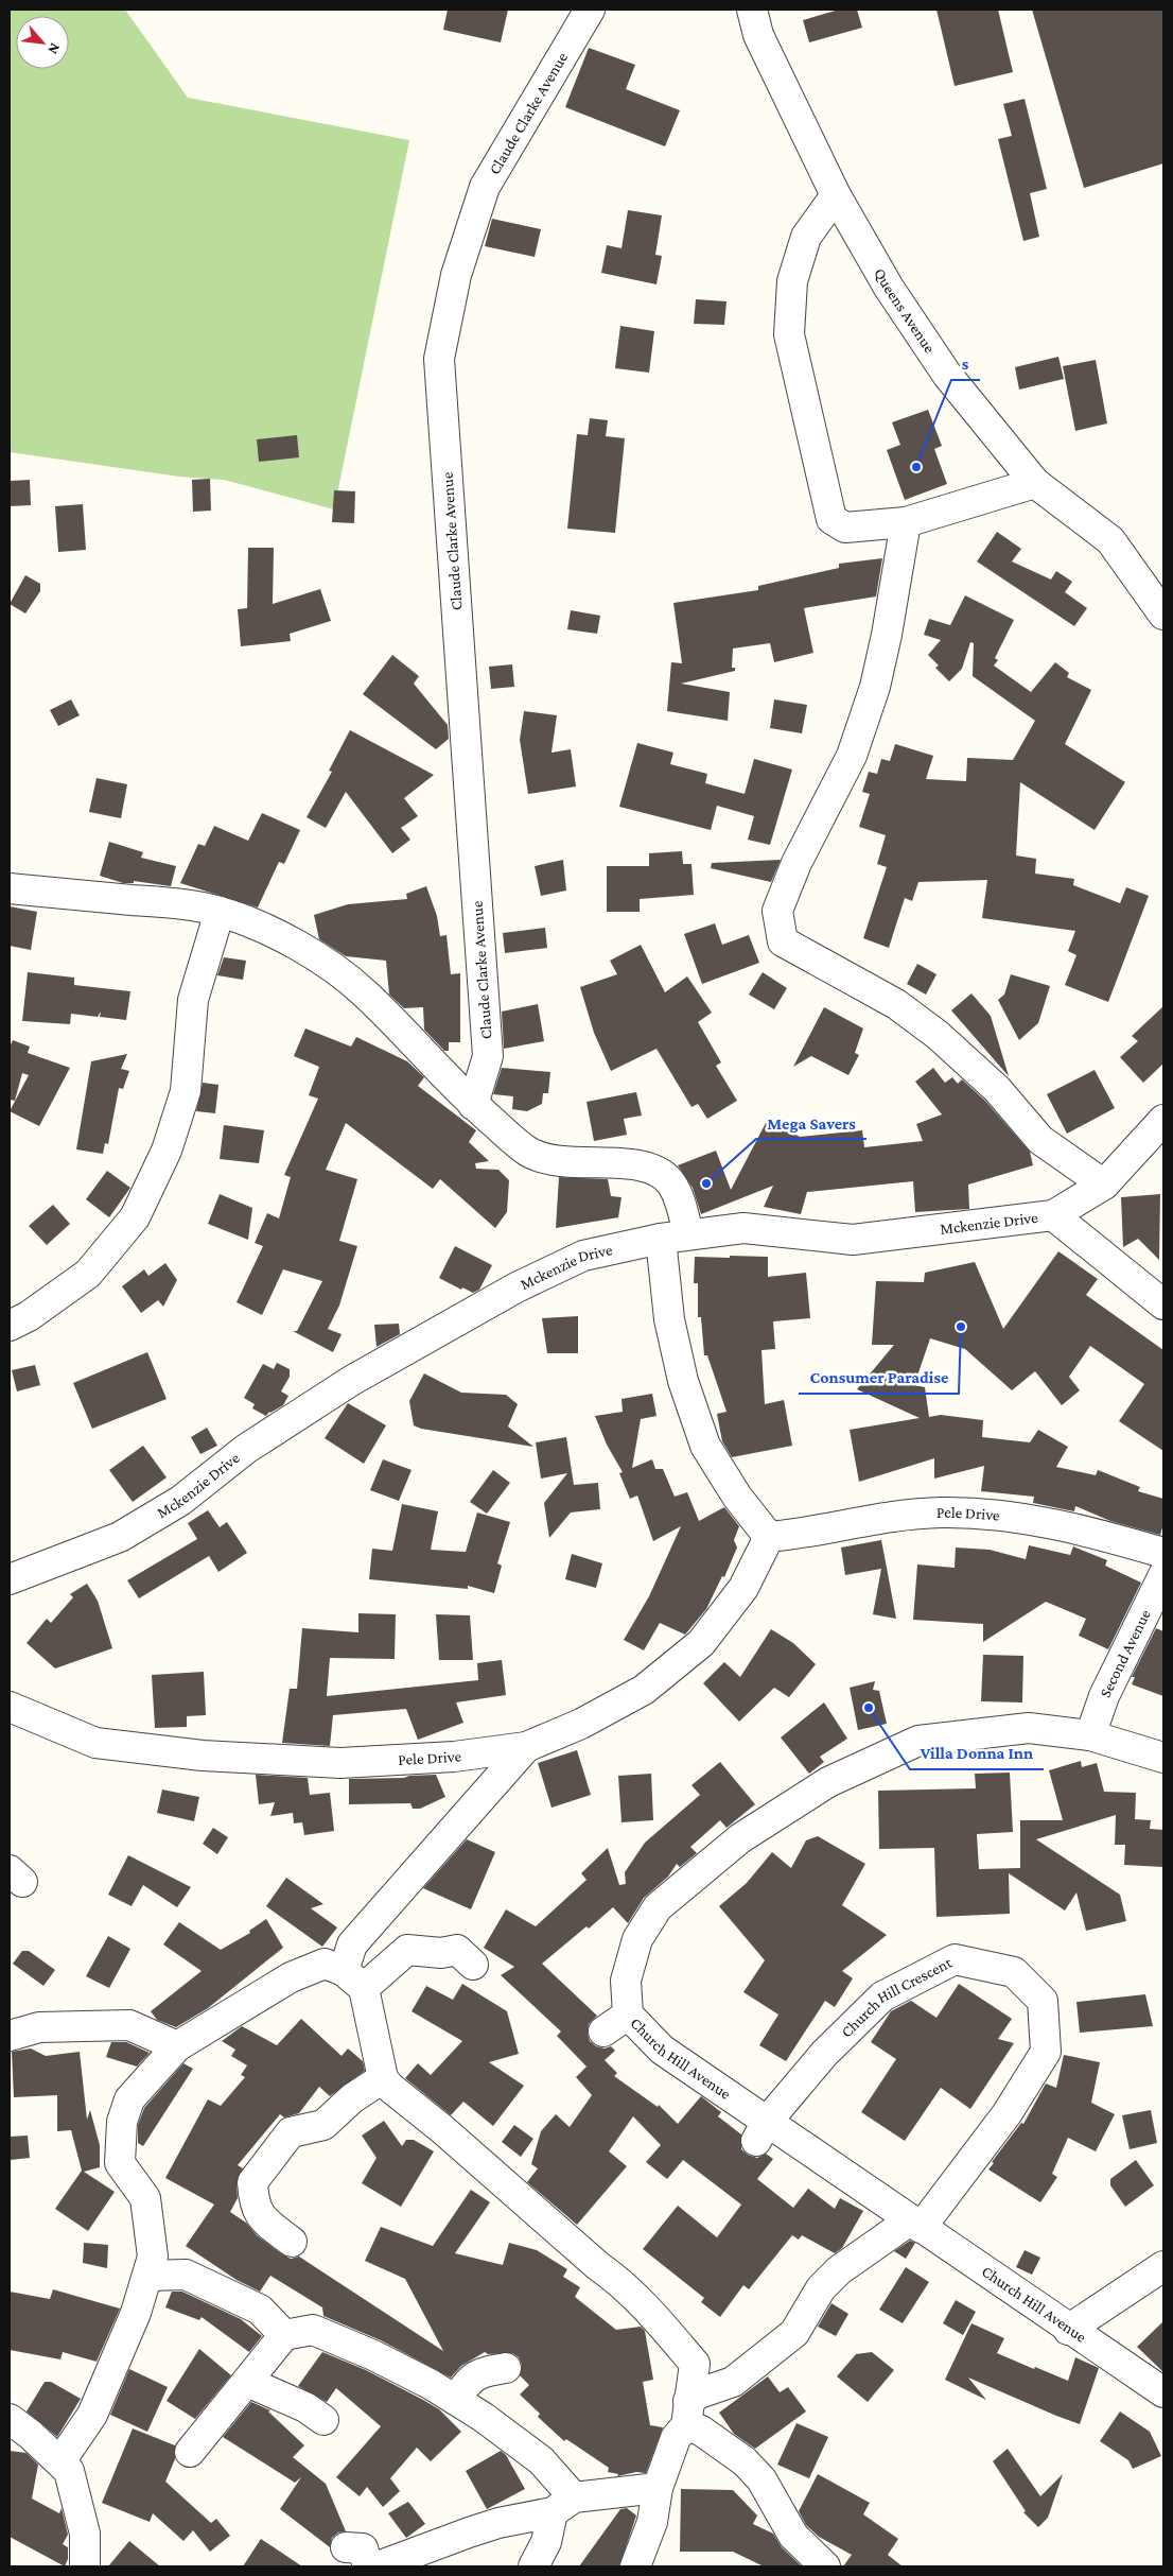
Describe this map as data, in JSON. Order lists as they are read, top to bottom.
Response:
{
  "streets": {
    "street": [
      "Claude Clarke Avenue",
      "Queens Avenue",
      "Mckenzie Drive",
      "Pele Drive",
      "Second Avenue",
      "Church Hill Crescent",
      "Church Hill Avenue"
    ]
  },
  "crossings": [
    ["Second Avenue", "Church Hill Avenue"],
    ["Church Hill Crescent", "Church Hill Avenue"]
  ],
  "places": [
    "s",
    "Mega Savers",
    "Consumer Paradise",
    "Villa Donna Inn"
  ],
  "north": "bottom right"
}
